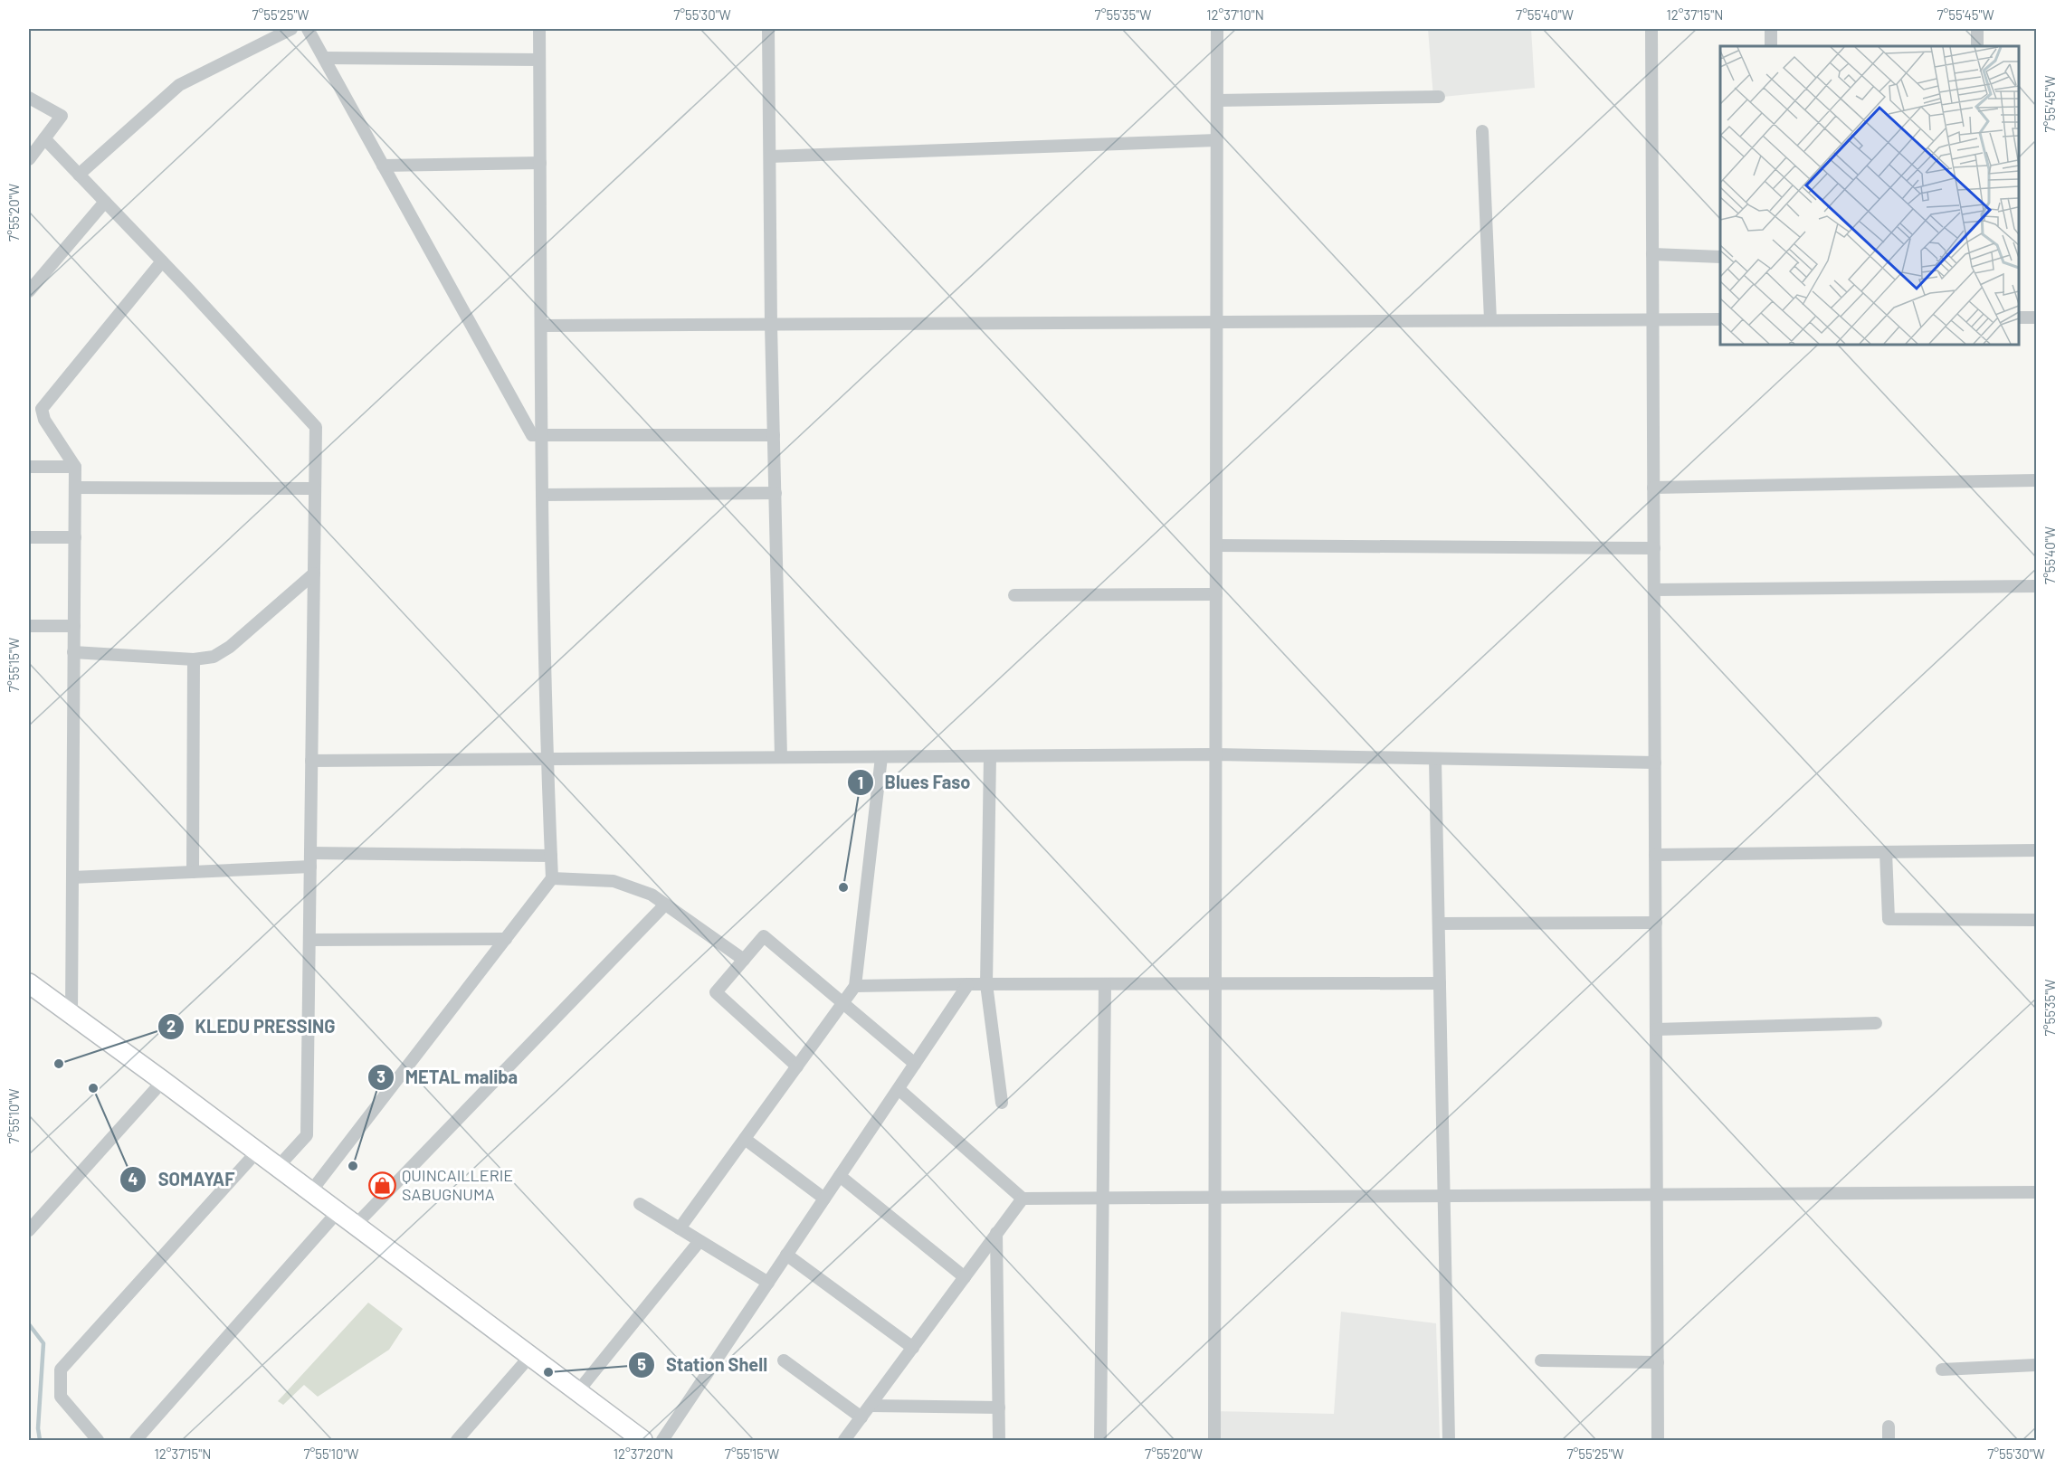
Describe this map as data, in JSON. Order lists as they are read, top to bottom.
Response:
{
  "places": {
    "other": [
      "Blues Faso",
      "KLEDU PRESSING",
      "SOMAYAF",
      "METAL maliba",
      "Station Shell"
    ],
    "shop": ["QUINCAILLERIE SABUGNUMA"]
  },
  "coordinates": [
    "7°55'25\"W",
    "7°55'30\"W",
    "7°55'35\"W",
    "12°37'10\"N",
    "7°55'40\"W",
    "12°37'15\"N",
    "7°55'45\"W",
    "7°55'20\"W",
    "7°55'15\"W",
    "7°55'10\"W",
    "12°37'20\"N"
  ]
}
